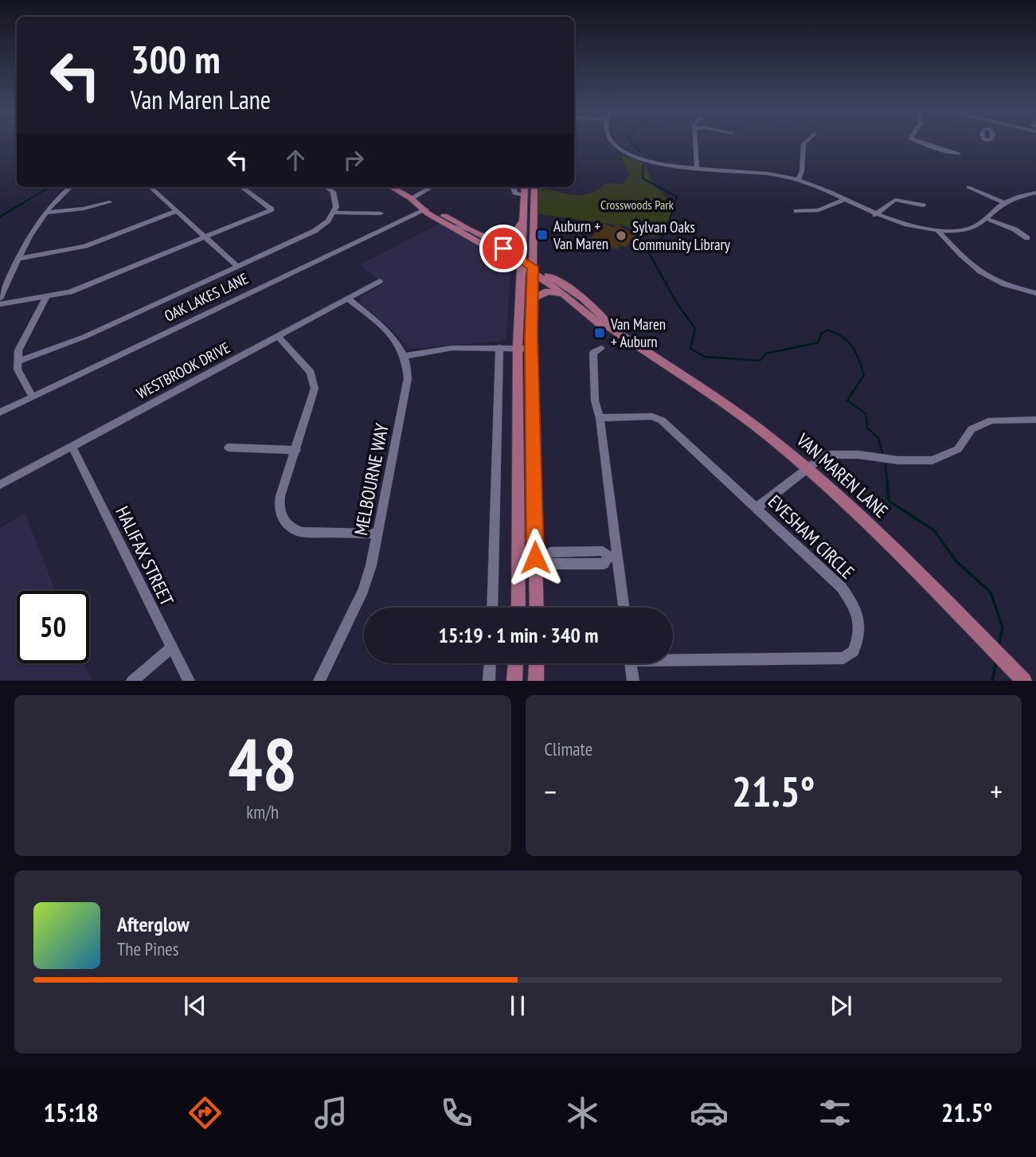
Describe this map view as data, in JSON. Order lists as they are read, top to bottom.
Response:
{
  "streets": {
    "main road": ["VAN MAREN LANE"],
    "street": [
      "OAK LAKES LANE",
      "WESTBROOK DRIVE",
      "MELBOURNE WAY",
      "EVESHAM CIRCLE",
      "HALIFAX STREET"
    ]
  },
  "crossings": [
    ["OAK LAKES LANE", "VAN MAREN LANE"],
    ["WESTBROOK DRIVE", "HALIFAX STREET"]
  ],
  "parks": ["Crosswoods Park"],
  "places": {
    "transit": ["Auburn + Van Maren", "Van Maren + Auburn"],
    "other": ["Sylvan Oaks Community Library"]
  },
  "page": {
    "turn": ["300 m", "Van Maren Lane"],
    "limit": "50",
    "trip": "15:19 · 1 min · 340 m",
    "tile": [
      ["48", "km/h"],
      "Climate"
    ],
    "heat": ["−", "21.5°", "+"],
    "song": ["Afterglow", "The Pines"],
    "tabs": ["15:18", "21.5°"]
  }
}
